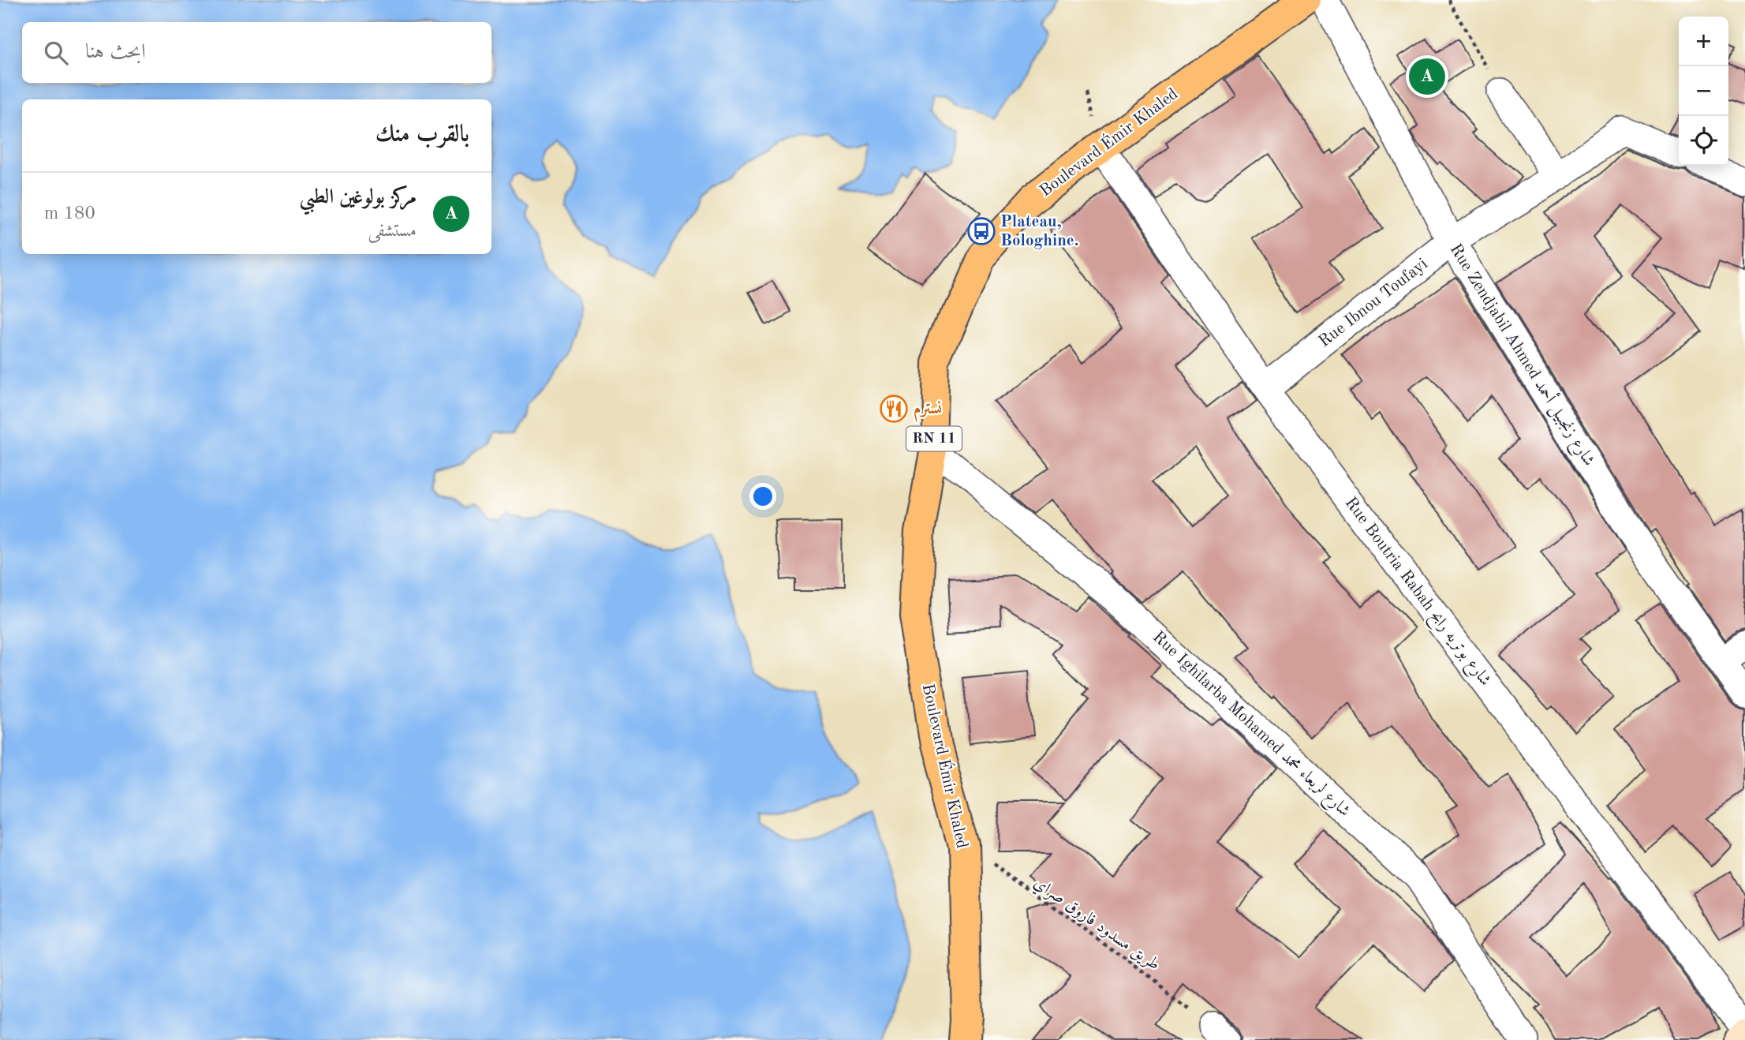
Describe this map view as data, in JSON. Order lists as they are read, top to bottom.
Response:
{
  "streets": {
    "main road": ["Boulevard Émir Khaled", "RN 11"],
    "street": [
      "Rue Ibnou Toufayi",
      "Rue Zendjabil Ahmed شارع زنجبيل أحمد",
      "Rue Boutria Rabah شارع بوتريه رابح",
      "Rue Ighilarba Mohamed شارع لربعاء محمد"
    ],
    "path": ["طريق مسدود فاروق صراي"]
  },
  "crossings": [
    ["Boulevard Émir Khaled", "Rue Boutria Rabah شارع بوتريه رابح"],
    ["Boulevard Émir Khaled", "Rue Ighilarba Mohamed شارع لربعاء محمد"],
    ["Boulevard Émir Khaled", "طريق مسدود فاروق صراي"],
    ["Rue Ibnou Toufayi", "Rue Zendjabil Ahmed شارع زنجبيل أحمد"],
    ["Rue Ibnou Toufayi", "Rue Boutria Rabah شارع بوتريه رابح"]
  ],
  "places": {
    "bus stop": ["Plateau, Bologhine."],
    "restaurant": ["نسترم"]
  },
  "page": {
    "map_buttons": ["+", "−"],
    "search": "ابحث هنا",
    "pins": "A",
    "heading": "بالقرب منك",
    "list": [
      {
        "mark": "A",
        "name": "مركز بولوغين الطبي",
        "note": "مستشفى",
        "value": "180 m"
      }
    ]
  }
}
